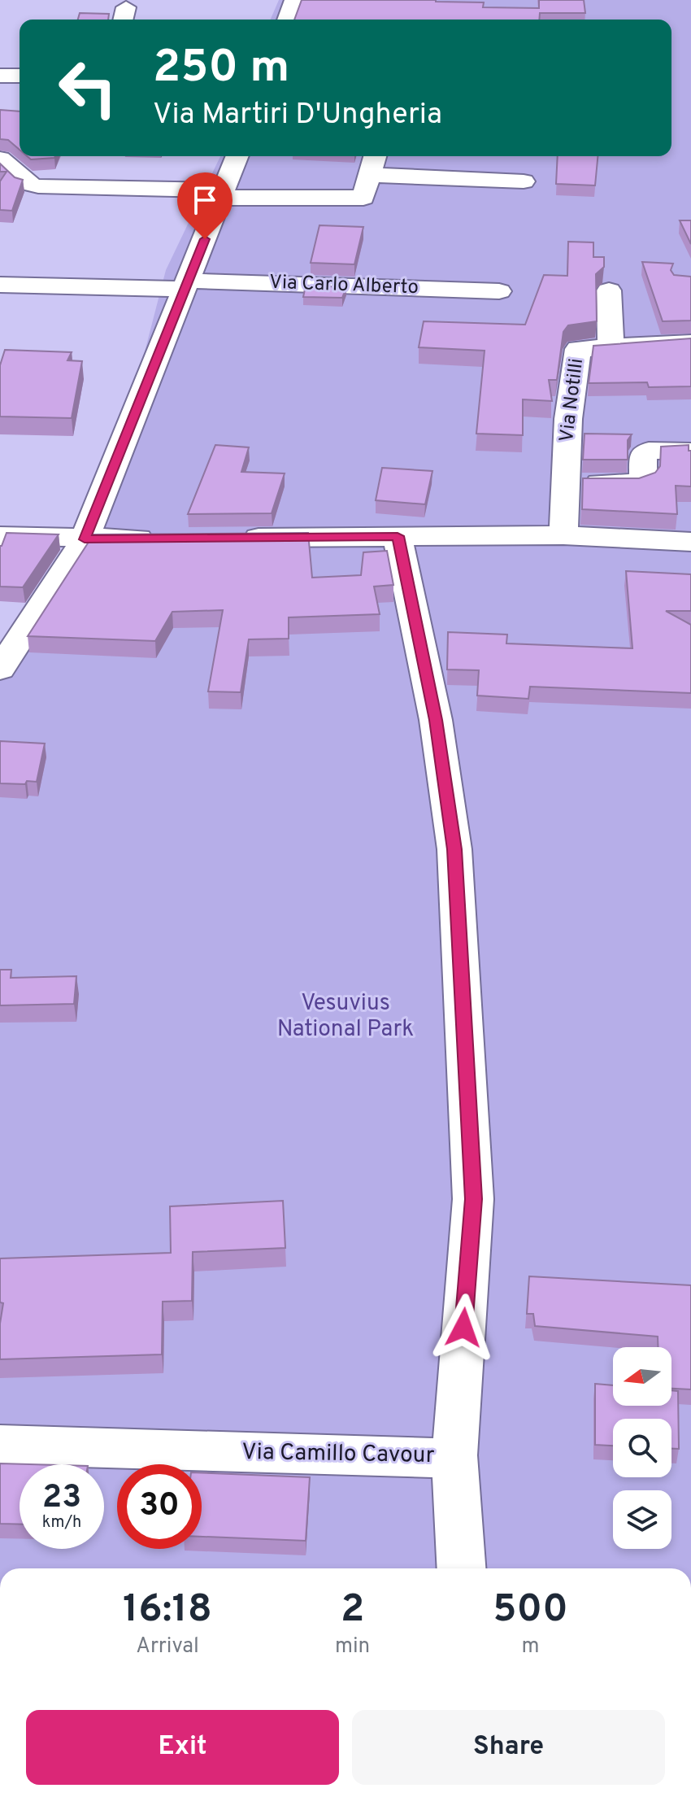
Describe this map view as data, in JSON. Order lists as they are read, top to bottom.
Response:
{
  "streets": {
    "street": ["Via Carlo Alberto", "Via Notilli", "Via Camillo Cavour"]
  },
  "parks": ["Vesuvius National Park"],
  "north": "left",
  "page": {
    "turn": ["250 m", "Via Martiri D'Ungheria"],
    "speed": "23 km/h",
    "limit": "30",
    "eta": [
      "16:18",
      "Arrival",
      "2",
      "min",
      "500",
      "m"
    ],
    "buttons": ["Exit", "Share"]
  }
}
